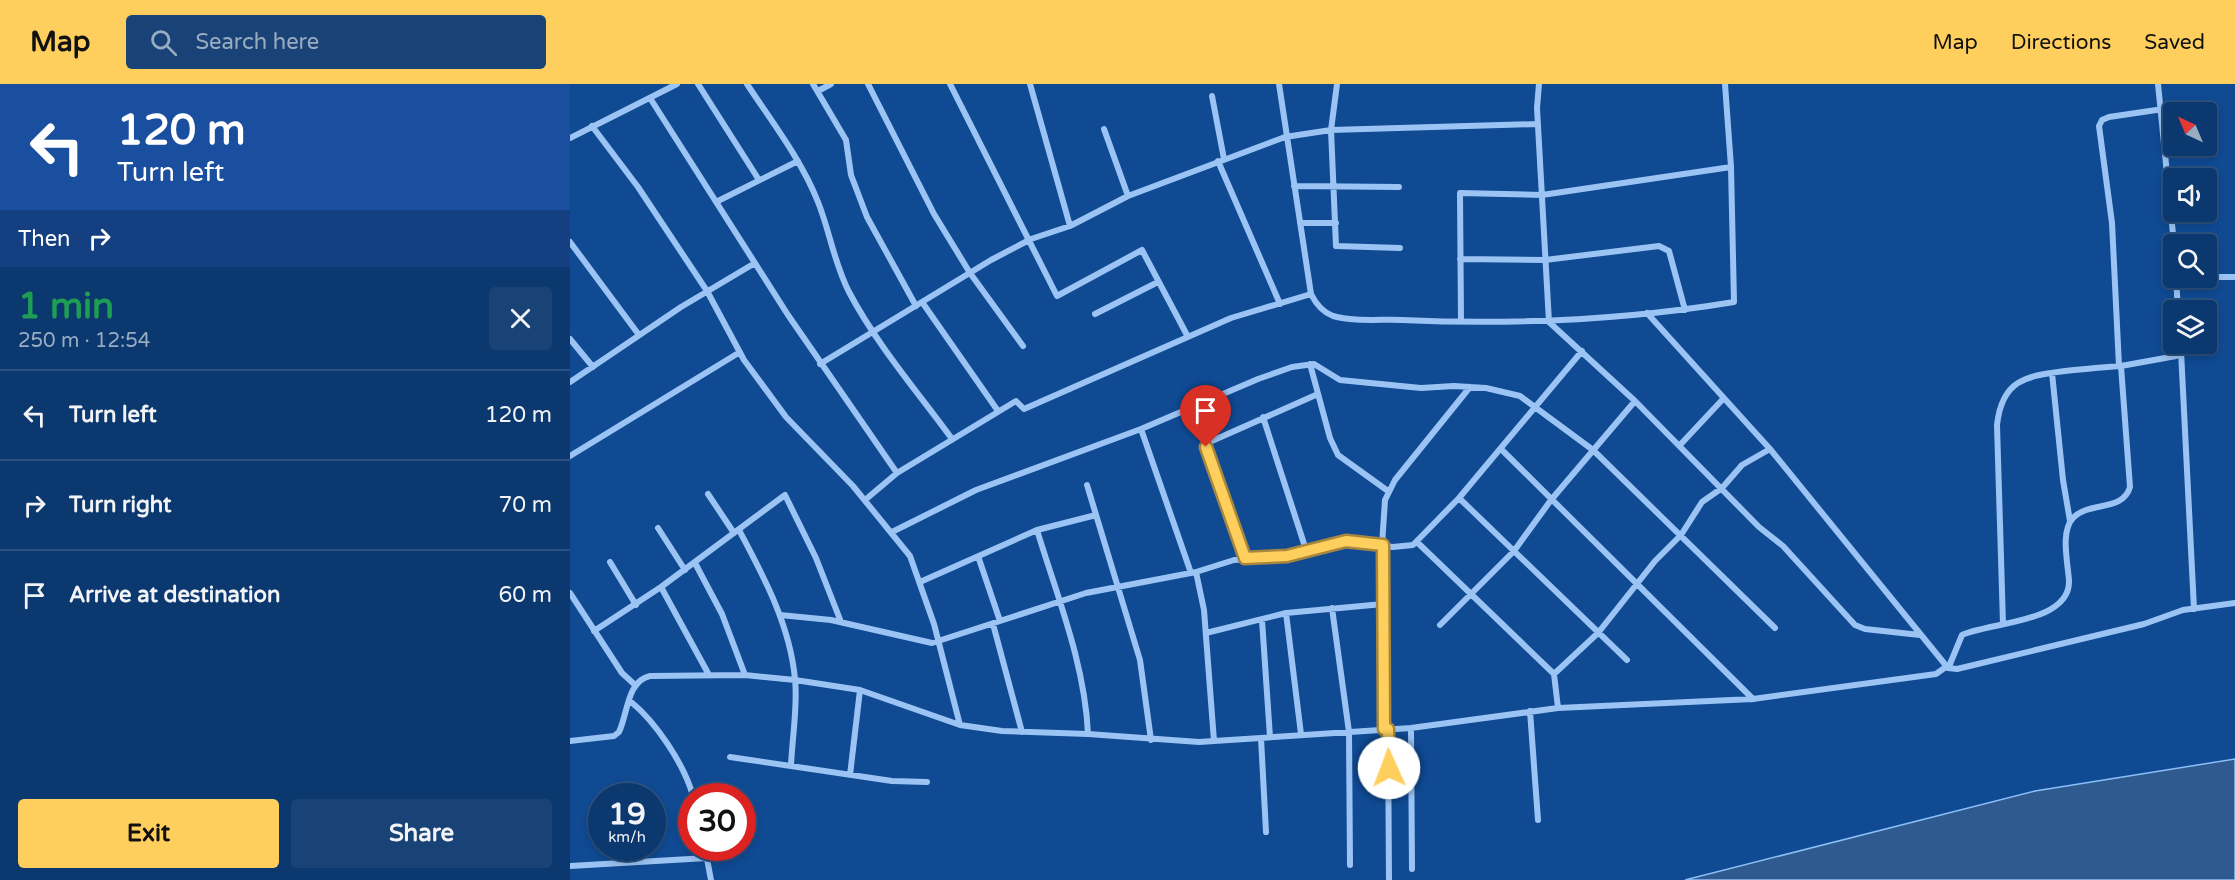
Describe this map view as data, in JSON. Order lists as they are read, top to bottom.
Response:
{
  "north": "top left",
  "page": {
    "header": "Map",
    "search": "Search here",
    "nav": ["Map", "Directions", "Saved"],
    "turn": ["120 m", "Turn left"],
    "then": "Then",
    "heading": ["1 min", "250 m · 12:54"],
    "list": [
      {
        "name": "Turn left",
        "value": "120 m"
      },
      {
        "name": "Turn right",
        "value": "70 m"
      },
      {
        "name": "Arrive at destination",
        "value": "60 m"
      }
    ],
    "speed": "19 km/h",
    "limit": "30",
    "buttons": ["Exit", "Share"]
  }
}
